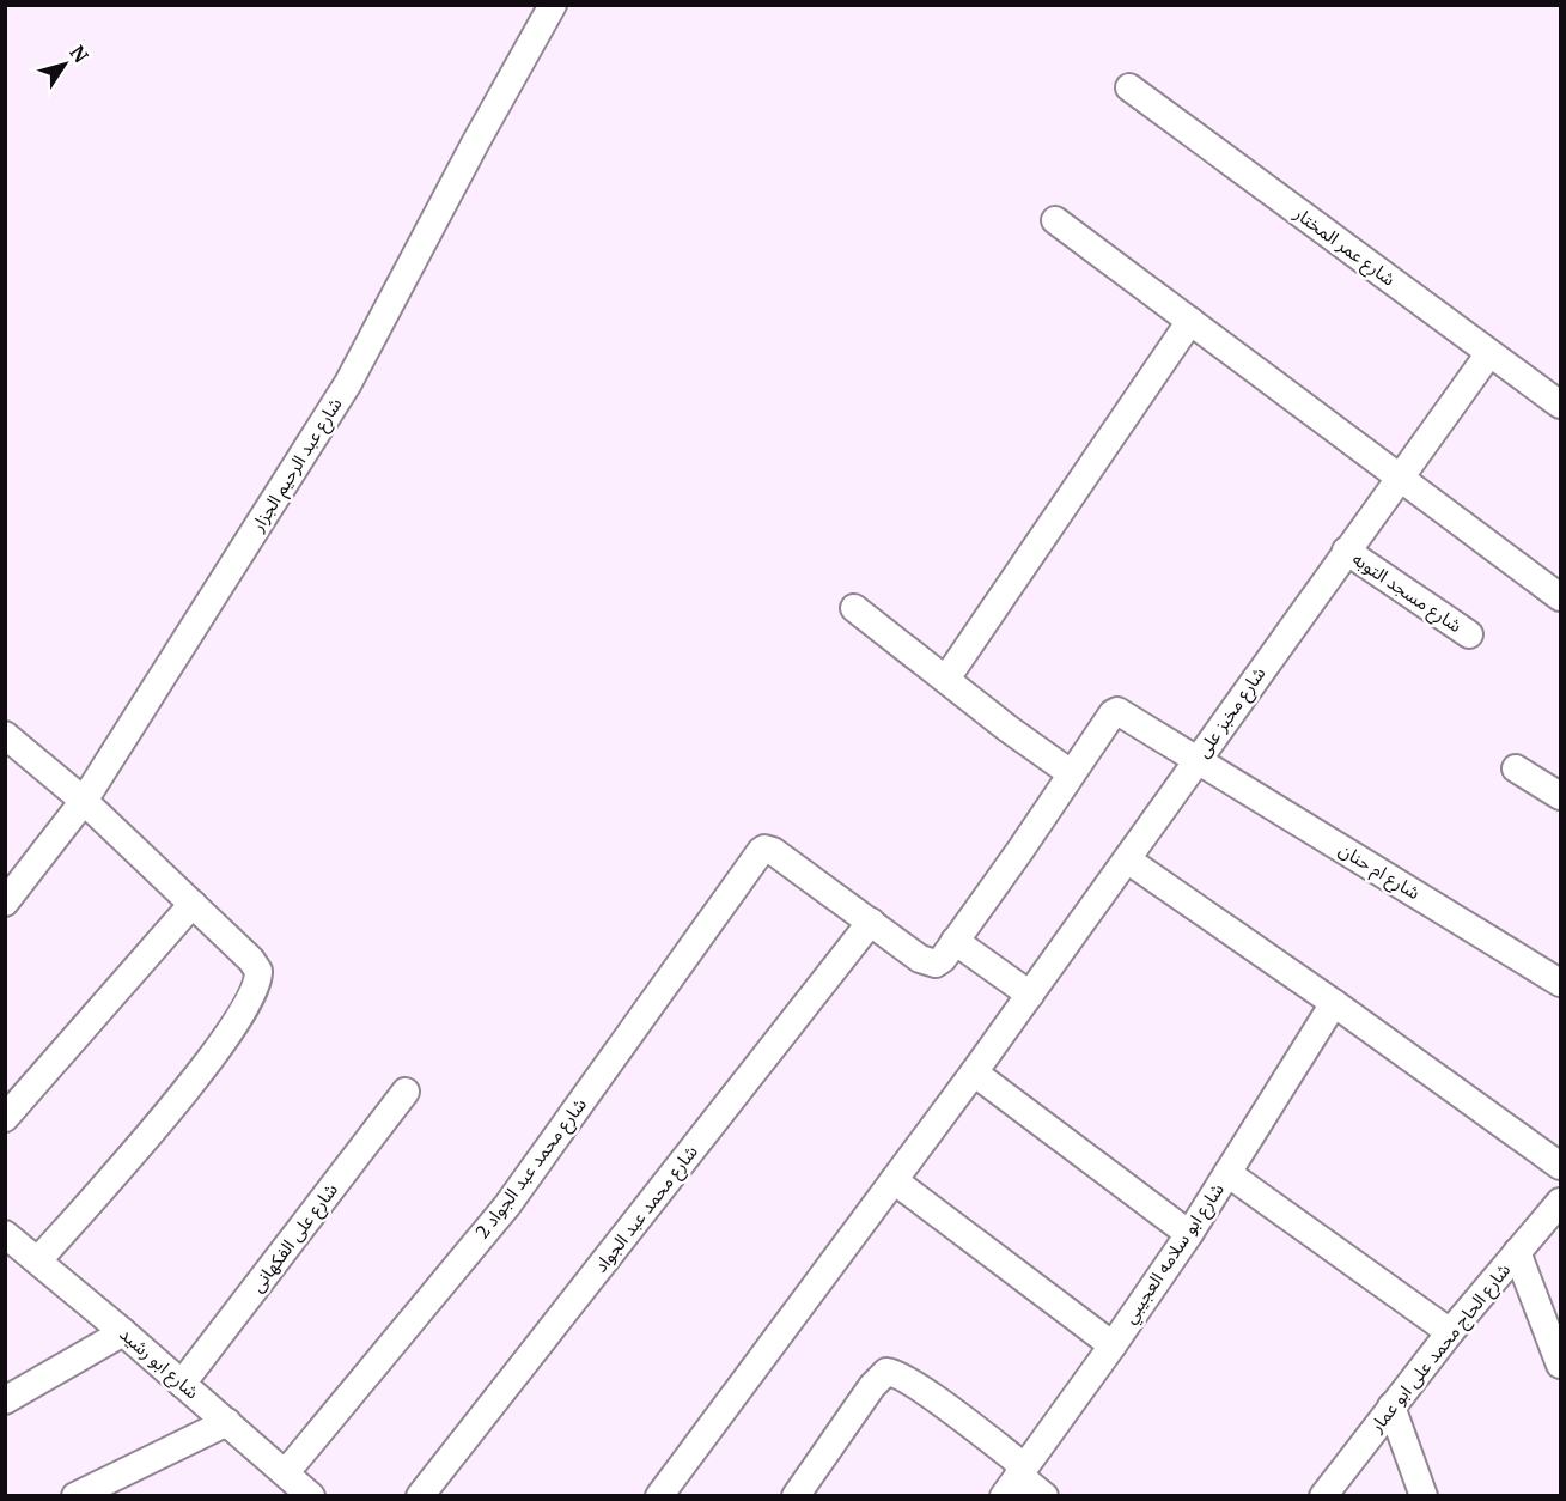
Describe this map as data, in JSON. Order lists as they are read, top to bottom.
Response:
{
  "streets": {
    "street": [
      "شارع عمر المختار",
      "شارع عبد الرحيم الجزار",
      "شارع مسجد التوبه",
      "شارع مخبز على",
      "شارع ام حنان",
      "شارع محمد عبد الجواد 2",
      "شارع محمد عبد الجواد",
      "شارع على الفكهانى",
      "شارع ابو سلامه العجيبي",
      "شارع الحاج محمد على ابو عمار",
      "شارع ابو رشيد"
    ]
  },
  "crossings": [
    ["شارع عمر المختار", "شارع مخبز على"],
    ["شارع مسجد التوبه", "شارع مخبز على"],
    ["شارع مخبز على", "شارع ام حنان"],
    ["شارع محمد عبد الجواد 2", "شارع محمد عبد الجواد"],
    ["شارع محمد عبد الجواد 2", "شارع ابو رشيد"],
    ["شارع على الفكهانى", "شارع ابو رشيد"]
  ],
  "north": "top right"
}
